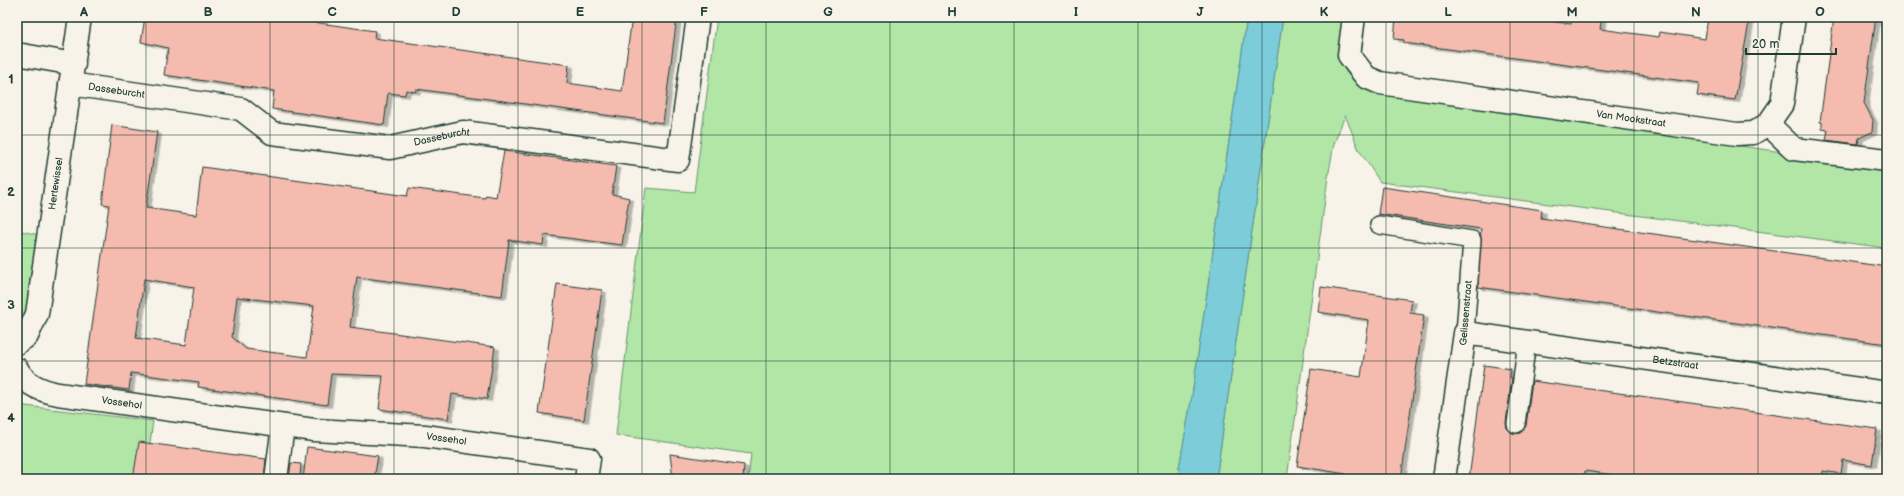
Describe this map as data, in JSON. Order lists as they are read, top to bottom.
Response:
{
  "streets": {
    "street": [
      "Dasseburcht",
      "Van Mookstraat",
      "Hertewissel",
      "Gelissenstraat",
      "Betzstraat",
      "Vossehol"
    ]
  },
  "crossings": [
    ["Dasseburcht", "Hertewissel"],
    ["Gelissenstraat", "Betzstraat"]
  ],
  "scale_bar": "20 m",
  "grid": {
    "columns": [
      "A",
      "B",
      "C",
      "D",
      "E",
      "F",
      "G",
      "H",
      "I",
      "J",
      "K",
      "L",
      "M",
      "N",
      "O"
    ],
    "rows": [
      "1",
      "2",
      "3",
      "4"
    ]
  }
}
